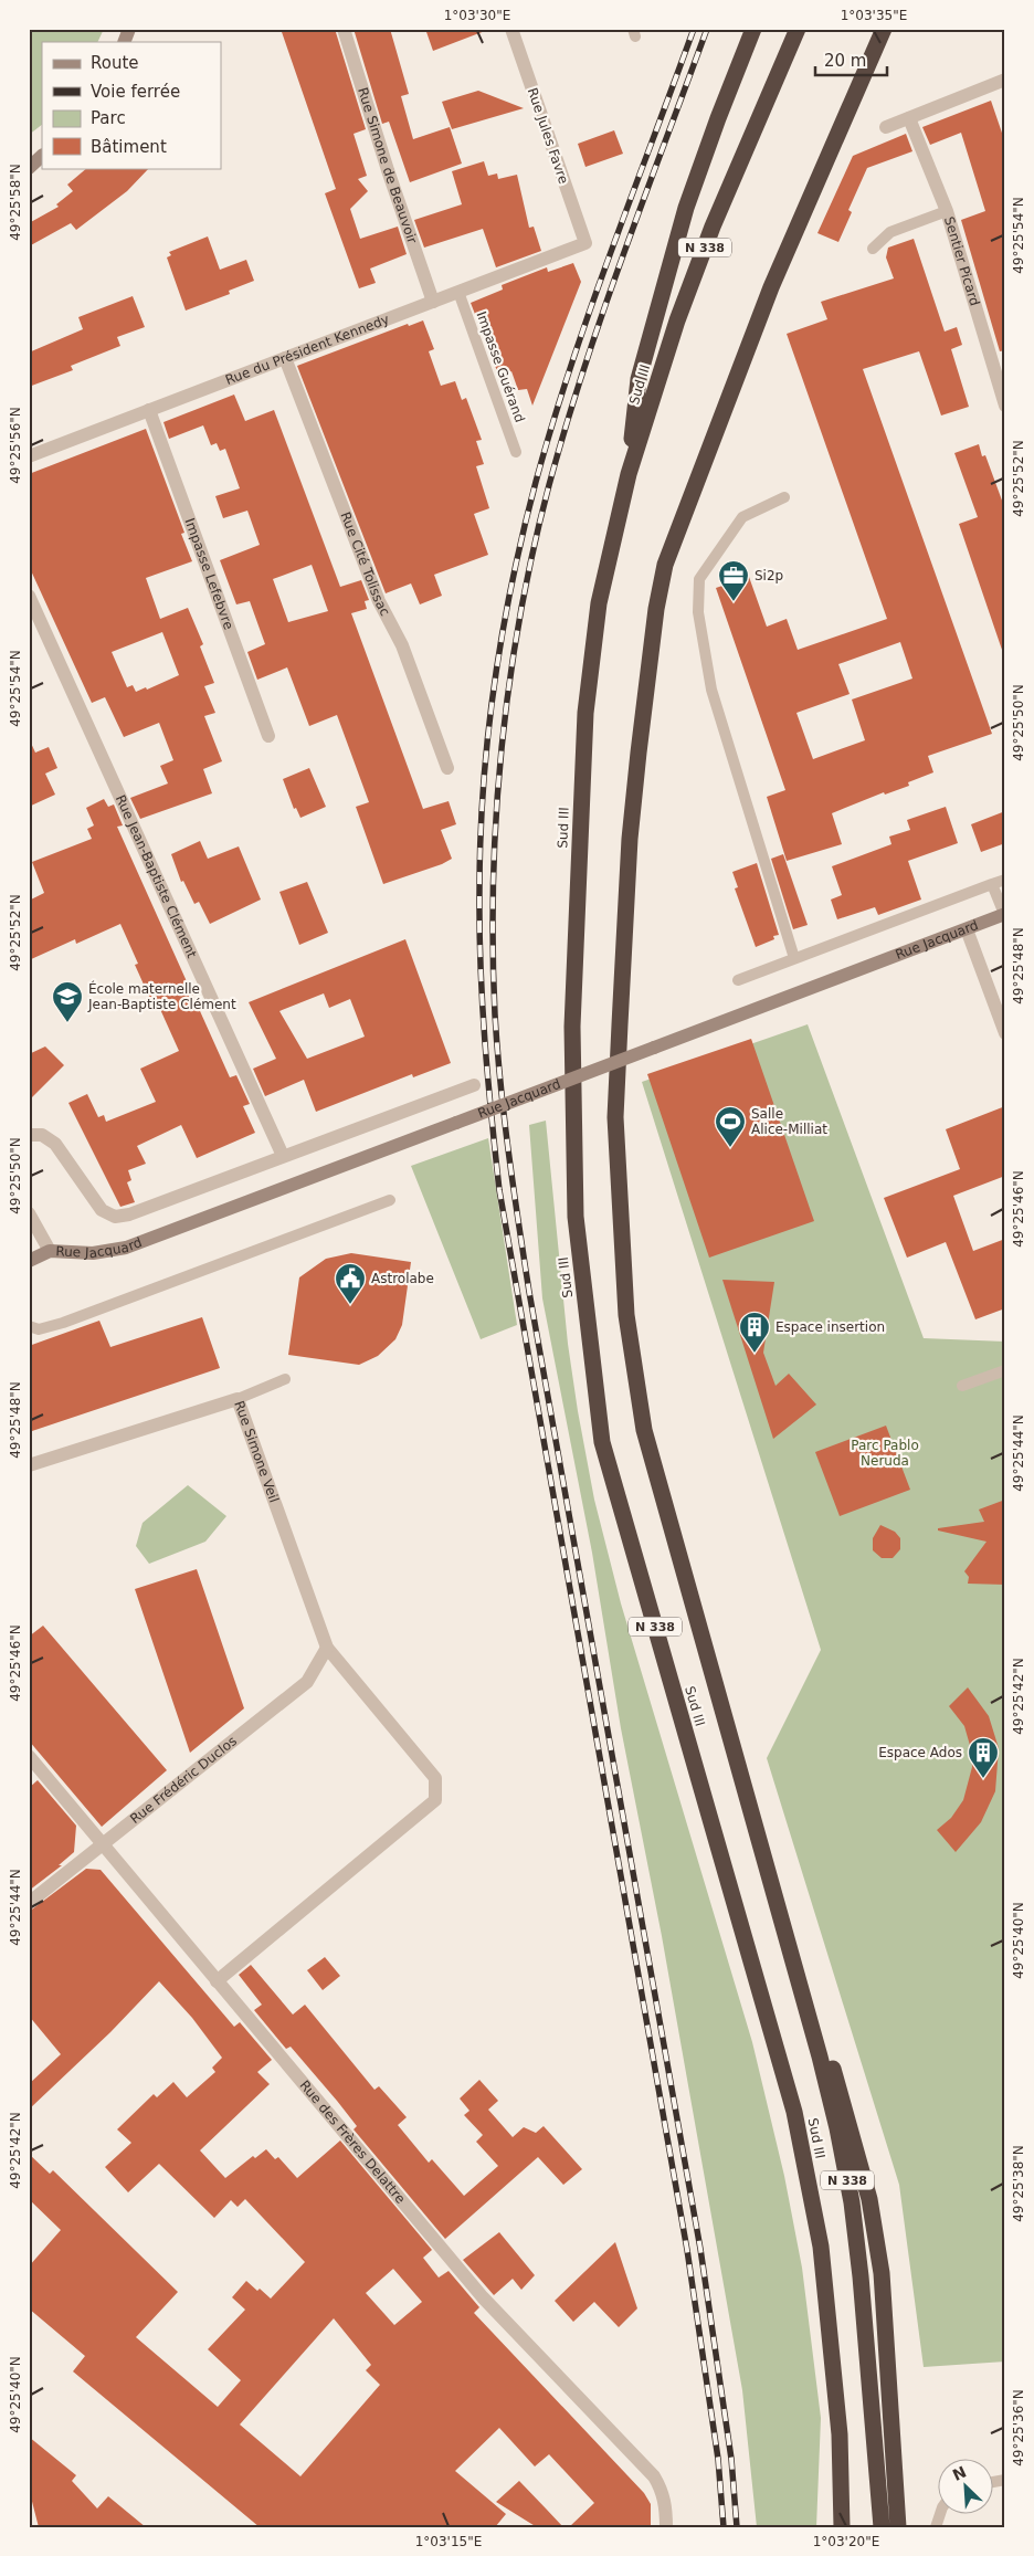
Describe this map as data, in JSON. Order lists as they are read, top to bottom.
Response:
{
  "streets": {
    "highway": ["N 338", "Sud III"],
    "street": [
      "Rue Jules Favre",
      "Rue Simone de Beauvoir",
      "Sentier Picard",
      "Rue du Président Kennedy",
      "Rue Cité Tolissac",
      "Impasse Lefebvre",
      "Rue Jean-Baptiste Clément",
      "Rue Jacquard",
      "Rue Simone Veil",
      "Rue Frédéric Duclos",
      "Rue des Frères Delattre"
    ],
    "lane": ["Impasse Guérand"]
  },
  "crossings": [
    ["Rue Jules Favre", "Rue du Président Kennedy"],
    ["Rue Simone de Beauvoir", "Rue du Président Kennedy"],
    ["Rue du Président Kennedy", "Impasse Guérand"],
    ["Rue du Président Kennedy", "Rue Cité Tolissac"],
    ["Rue du Président Kennedy", "Impasse Lefebvre"],
    ["Rue Simone Veil", "Rue Frédéric Duclos"],
    ["Rue Simone Veil", "Rue des Frères Delattre"],
    ["Rue Frédéric Duclos", "Rue des Frères Delattre"]
  ],
  "parks": ["Parc Pablo Neruda"],
  "places": {
    "office": ["Si2p"],
    "school or university": ["École maternelle Jean-Baptiste Clément"],
    "sports": ["Salle Alice-Milliat"],
    "public building": ["Astrolabe"],
    "building": ["Espace insertion", "Espace Ados"]
  },
  "legend": [
    "Route",
    "Voie ferrée",
    "Parc",
    "Bâtiment"
  ],
  "scale_bar": "20 m",
  "north": "top left",
  "coordinates": [
    "1°03'30\"E",
    "1°03'35\"E",
    "49°25'58\"N",
    "49°25'54\"N",
    "49°25'56\"N",
    "49°25'52\"N",
    "49°25'50\"N",
    "49°25'48\"N",
    "49°25'46\"N",
    "49°25'44\"N",
    "49°25'42\"N",
    "49°25'40\"N",
    "49°25'38\"N",
    "49°25'36\"N",
    "1°03'15\"E",
    "1°03'20\"E"
  ]
}
